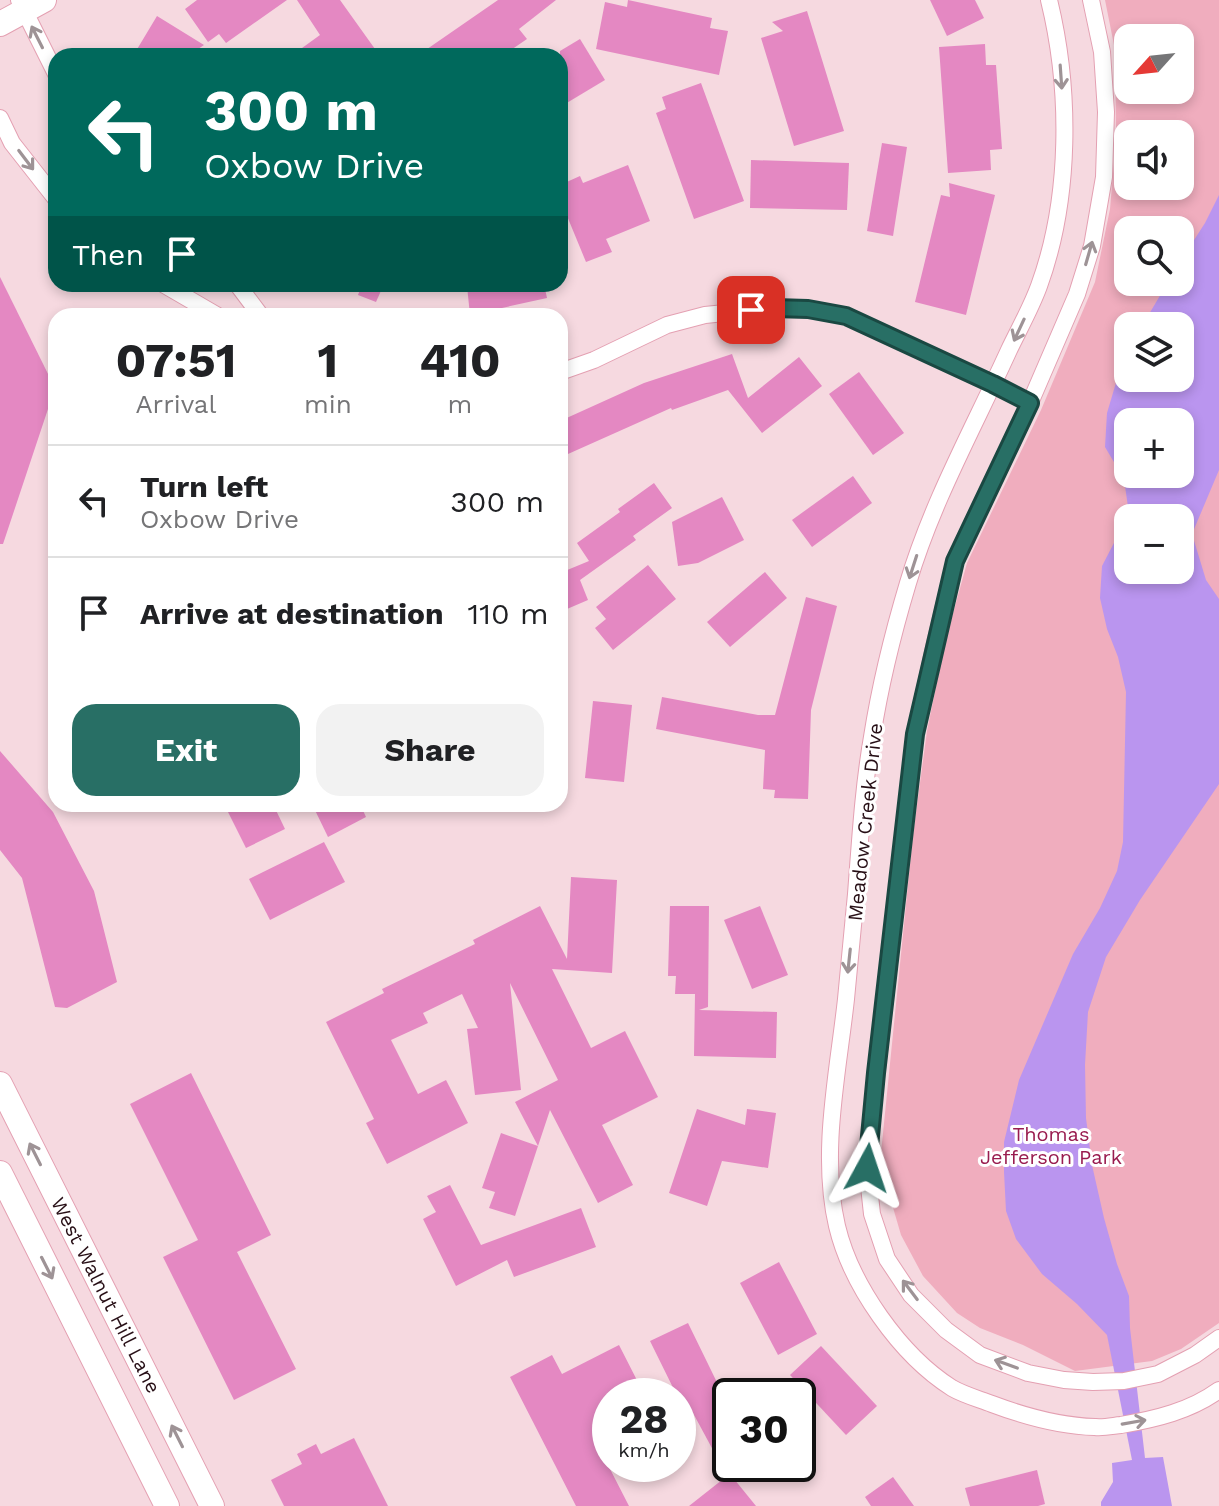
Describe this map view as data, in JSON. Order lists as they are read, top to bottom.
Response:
{
  "streets": {
    "main road": ["West Walnut Hill Lane"],
    "street": ["Meadow Creek Drive"]
  },
  "parks": ["Thomas Jefferson Park"],
  "north": "bottom left",
  "page": {
    "map_buttons": ["+", "−"],
    "turn": ["300 m", "Oxbow Drive"],
    "then": "Then",
    "eta": [
      "07:51",
      "Arrival",
      "1",
      "min",
      "410",
      "m"
    ],
    "list": [
      {
        "name": "Turn left",
        "note": "Oxbow Drive",
        "value": "300 m"
      },
      {
        "name": "Arrive at destination",
        "value": "110 m"
      }
    ],
    "buttons": ["Exit", "Share"],
    "speed": "28 km/h",
    "limit": "30"
  }
}
